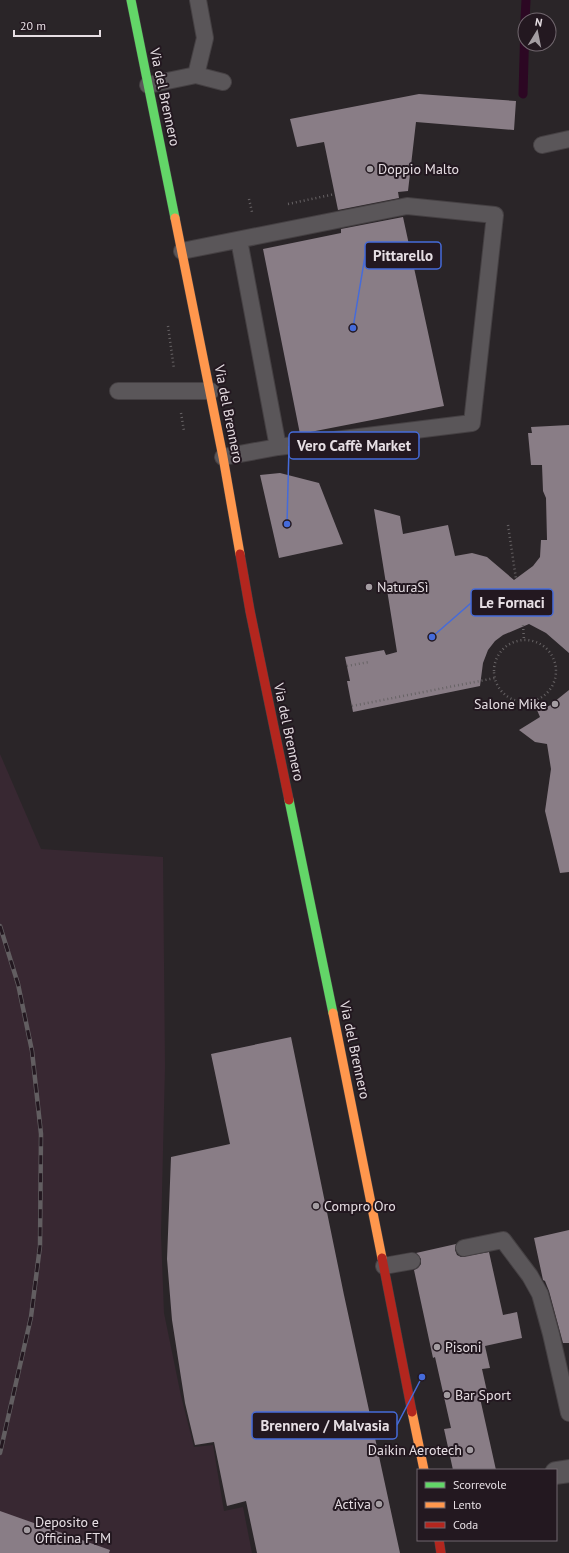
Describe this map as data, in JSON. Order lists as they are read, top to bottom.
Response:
{
  "streets": {
    "main road": ["Via del Brennero"]
  },
  "places": [
    "Doppio Malto",
    "Pittarello",
    "Vero Caffè Market",
    "NaturaSì",
    "Le Fornaci",
    "Salone Mike",
    "Compro Oro",
    "Pisoni",
    "Brennero / Malvasia",
    "Bar Sport",
    "Daikin Aerotech",
    "Activa",
    "Deposito e Officina FTM"
  ],
  "legend": ["Scorrevole", "Lento", "Coda"],
  "scale_bar": "20 m",
  "north": "top"
}
